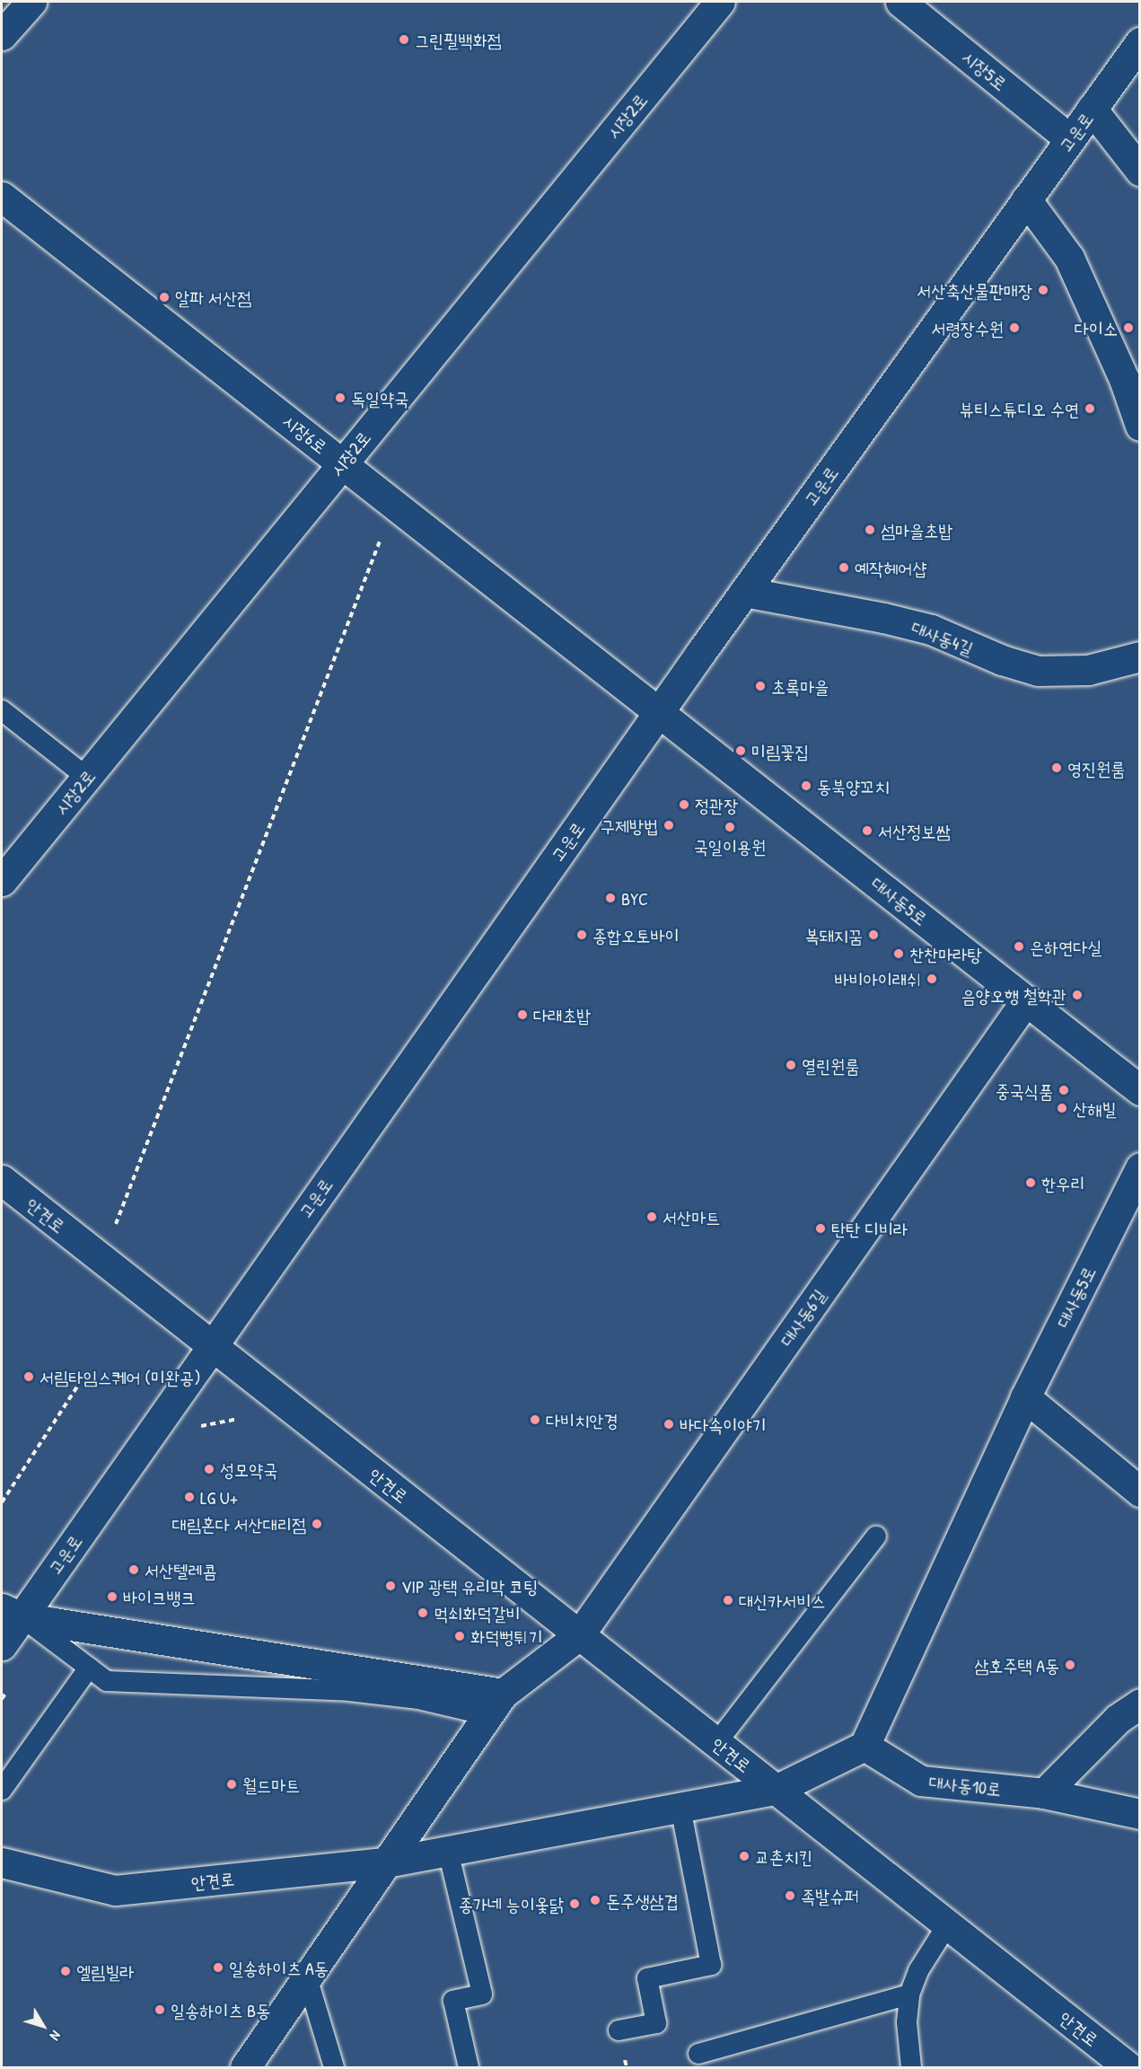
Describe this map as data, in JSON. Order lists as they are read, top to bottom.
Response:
{
  "streets": {
    "street": [
      "시장5로",
      "시장2로",
      "고운로",
      "시장6로",
      "대사동4길",
      "대사동5로",
      "안견로",
      "대사동6길",
      "대사동10로"
    ]
  },
  "crossings": [
    ["시장5로", "고운로"],
    ["시장2로", "시장6로"],
    ["고운로", "시장6로"],
    ["고운로", "대사동4길"],
    ["고운로", "대사동5로"],
    ["고운로", "안견로"],
    ["시장6로", "대사동5로"],
    ["대사동5로", "대사동6길"],
    ["안견로", "대사동6길"]
  ],
  "places": [
    "그린필백화점",
    "서산축산물판매장",
    "알파 서산점",
    "서령장수원",
    "다이소",
    "독일약국",
    "뷰티스튜디오 수연",
    "섬마을초밥",
    "예작헤어샵",
    "초록마을",
    "미림꽃집",
    "영진원룸",
    "동북양꼬치",
    "정관장",
    "구제방법",
    "국일이용원",
    "서산정보쌈",
    "BYC",
    "종합오토바이",
    "복돼지꿈",
    "은하연다실",
    "찬찬마라탕",
    "바비아이래쉬",
    "음양오행 철학관",
    "다래초밥",
    "열린원룸",
    "중국식품",
    "산해빌",
    "한우리",
    "서산마트",
    "탄탄 디비라",
    "서림타임스퀘어 (미완공)",
    "다비치안경",
    "바다속이야기",
    "성모약국",
    "LG U+",
    "대림혼다 서산대리점",
    "서산텔레콤",
    "VIP 광택 유리막 코팅",
    "바이크뱅크",
    "대신카서비스",
    "먹쇠화덕갈비",
    "화덕뻥튀기",
    "삼호주택 A동",
    "월드마트",
    "교촌치킨",
    "족발슈퍼",
    "돈주생삼겹",
    "종가네 능이옻닭",
    "일송하이츠 A동",
    "엘림빌라",
    "일송하이츠 B동"
  ],
  "north": "bottom right"
}
